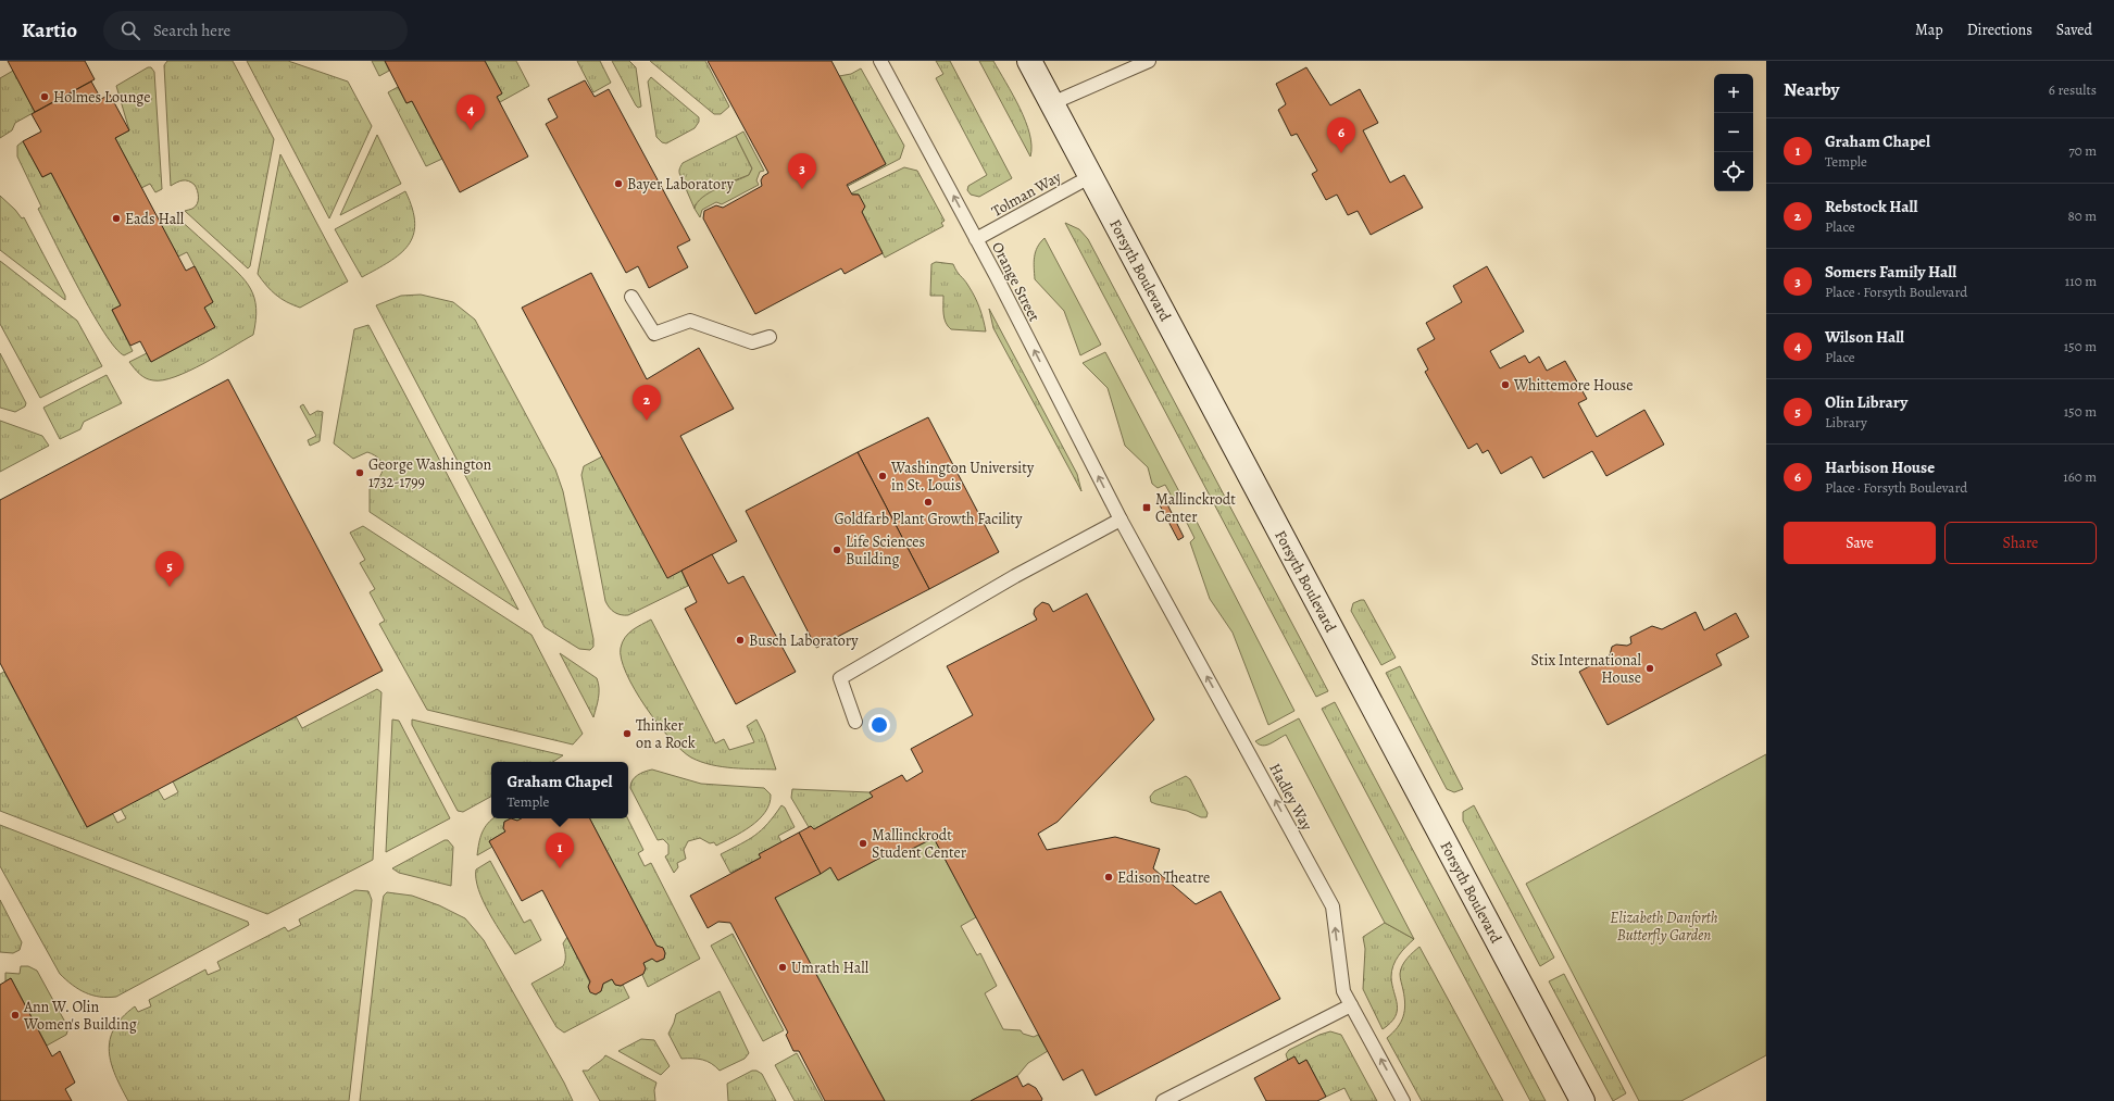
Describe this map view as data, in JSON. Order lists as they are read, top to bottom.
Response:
{
  "streets": {
    "main road": ["Forsyth Boulevard"],
    "lane": ["Tolman Way", "Orange Street", "Hadley Way"]
  },
  "crossings": [
    ["Tolman Way", "Forsyth Boulevard"],
    ["Tolman Way", "Orange Street"],
    ["Orange Street", "Hadley Way"]
  ],
  "one_way": ["Orange Street", "Hadley Way"],
  "parks": ["Elizabeth Danforth Butterfly Garden"],
  "places": {
    "other": [
      "Holmes Lounge",
      "Bayer Laboratory",
      "Eads Hall",
      "Whittemore House",
      "George Washington 1732-1799",
      "Washington University in St. Louis",
      "Goldfarb Plant Growth Facility",
      "Life Sciences Building",
      "Busch Laboratory",
      "Stix International House",
      "Thinker on a Rock",
      "Mallinckrodt Student Center",
      "Edison Theatre",
      "Umrath Hall",
      "Ann W. Olin Women's Building"
    ],
    "transit": ["Mallinckrodt Center"]
  },
  "page": {
    "header": "Kartio",
    "search": "Search here",
    "nav": ["Map", "Directions", "Saved"],
    "heading": ["Nearby", "6 results"],
    "map_buttons": ["+", "−"],
    "pins": [
      "4",
      "6",
      "3",
      "2",
      "5",
      "1"
    ],
    "list": [
      {
        "mark": "1",
        "name": "Graham Chapel",
        "note": "Temple",
        "value": "70 m"
      },
      {
        "mark": "2",
        "name": "Rebstock Hall",
        "note": "Place",
        "value": "80 m"
      },
      {
        "mark": "3",
        "name": "Somers Family Hall",
        "note": "Place · Forsyth Boulevard",
        "value": "110 m"
      },
      {
        "mark": "4",
        "name": "Wilson Hall",
        "note": "Place",
        "value": "150 m"
      },
      {
        "mark": "5",
        "name": "Olin Library",
        "note": "Library",
        "value": "150 m"
      },
      {
        "mark": "6",
        "name": "Harbison House",
        "note": "Place · Forsyth Boulevard",
        "value": "160 m"
      }
    ],
    "buttons": ["Save", "Share"],
    "popup": ["Graham Chapel", "Temple"]
  }
}
